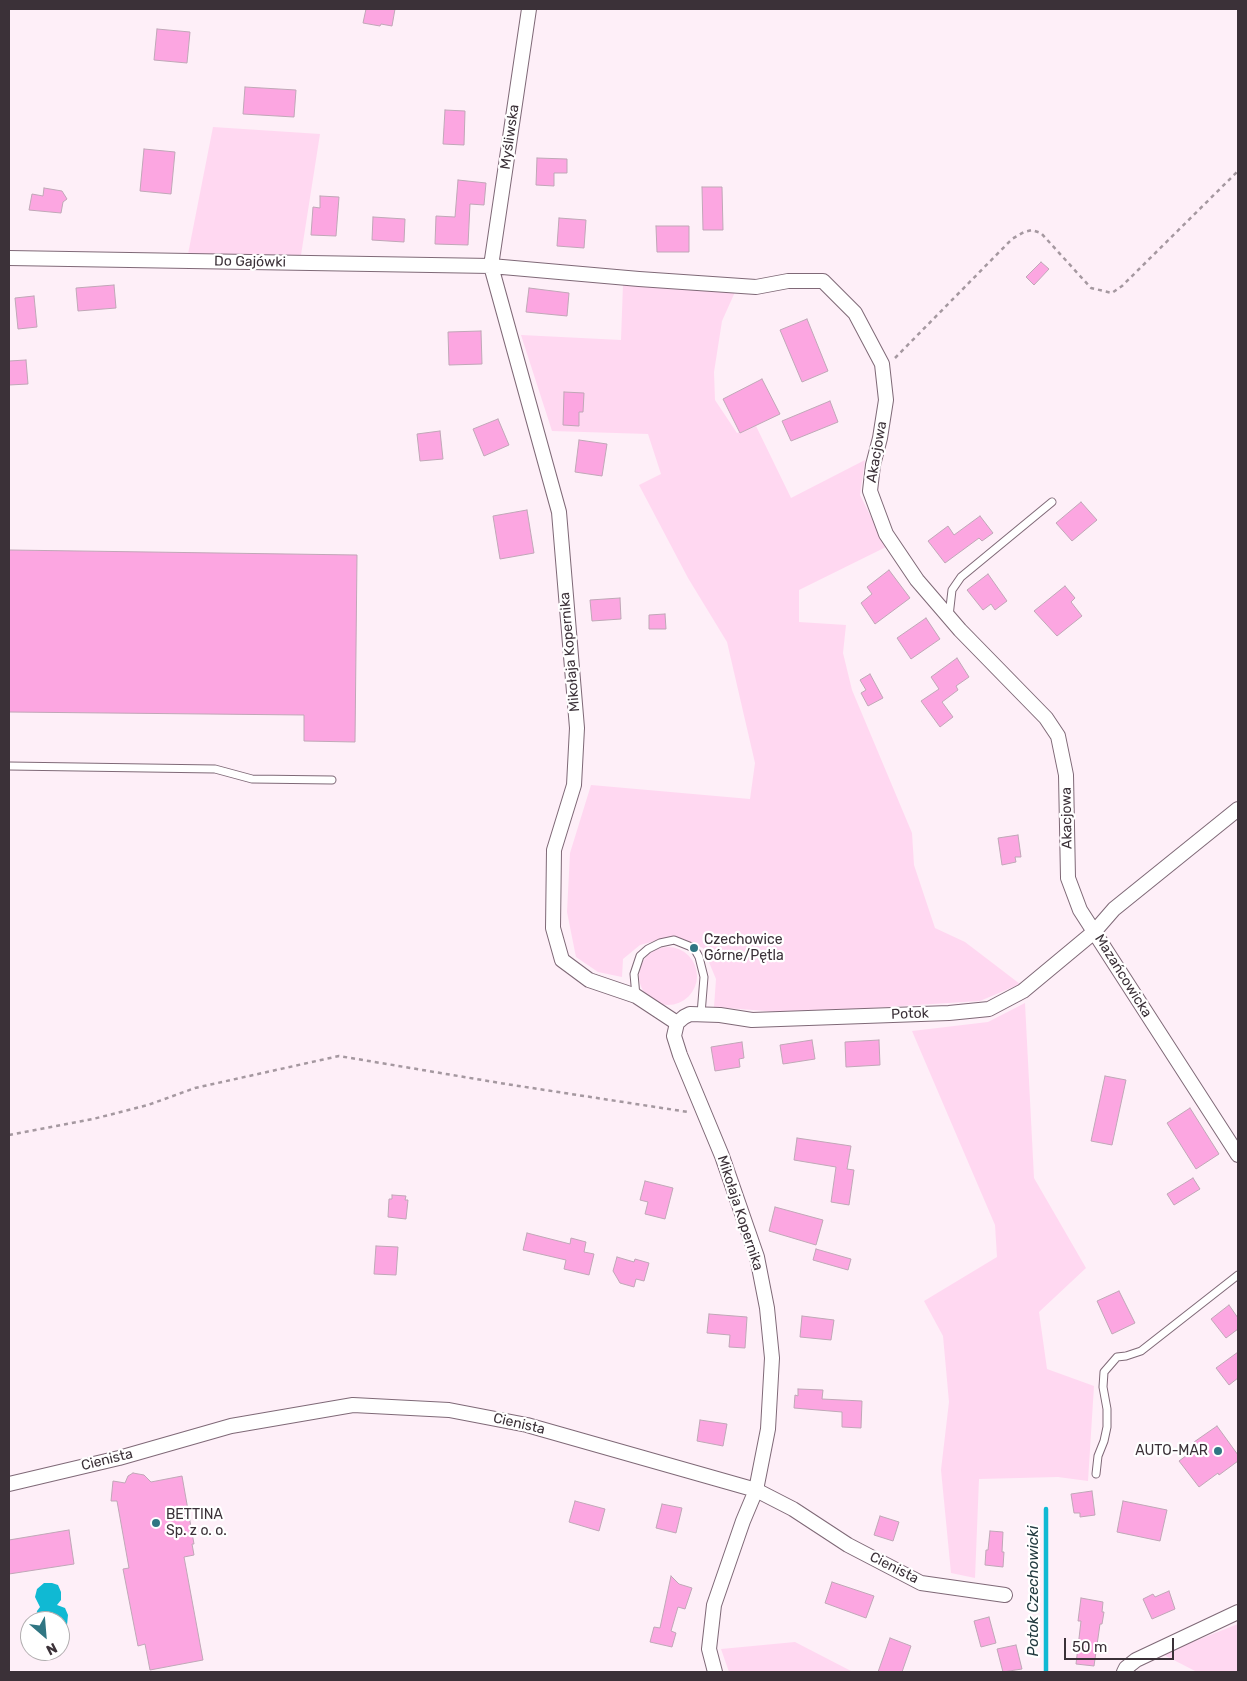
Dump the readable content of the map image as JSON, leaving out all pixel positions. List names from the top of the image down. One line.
{"streets":{"street":["Myśliwska","Do Gajówki","Akacjowa","Mikołaja Kopernika","Mazańcowicka","Potok","Cienista"]},"crossings":[["Myśliwska","Do Gajówki"],["Myśliwska","Akacjowa"],["Myśliwska","Mikołaja Kopernika"],["Do Gajówki","Akacjowa"],["Do Gajówki","Mikołaja Kopernika"],["Akacjowa","Mikołaja Kopernika"],["Akacjowa","Mazańcowicka"],["Akacjowa","Potok"],["Mikołaja Kopernika","Potok"],["Mikołaja Kopernika","Cienista"],["Mazańcowicka","Potok"]],"water":["Potok Czechowicki"],"places":["Czechowice Górne/Pętla","AUTO-MAR","BETTINA Sp. z o. o."],"scale_bar":"50 m","north":"bottom right"}
